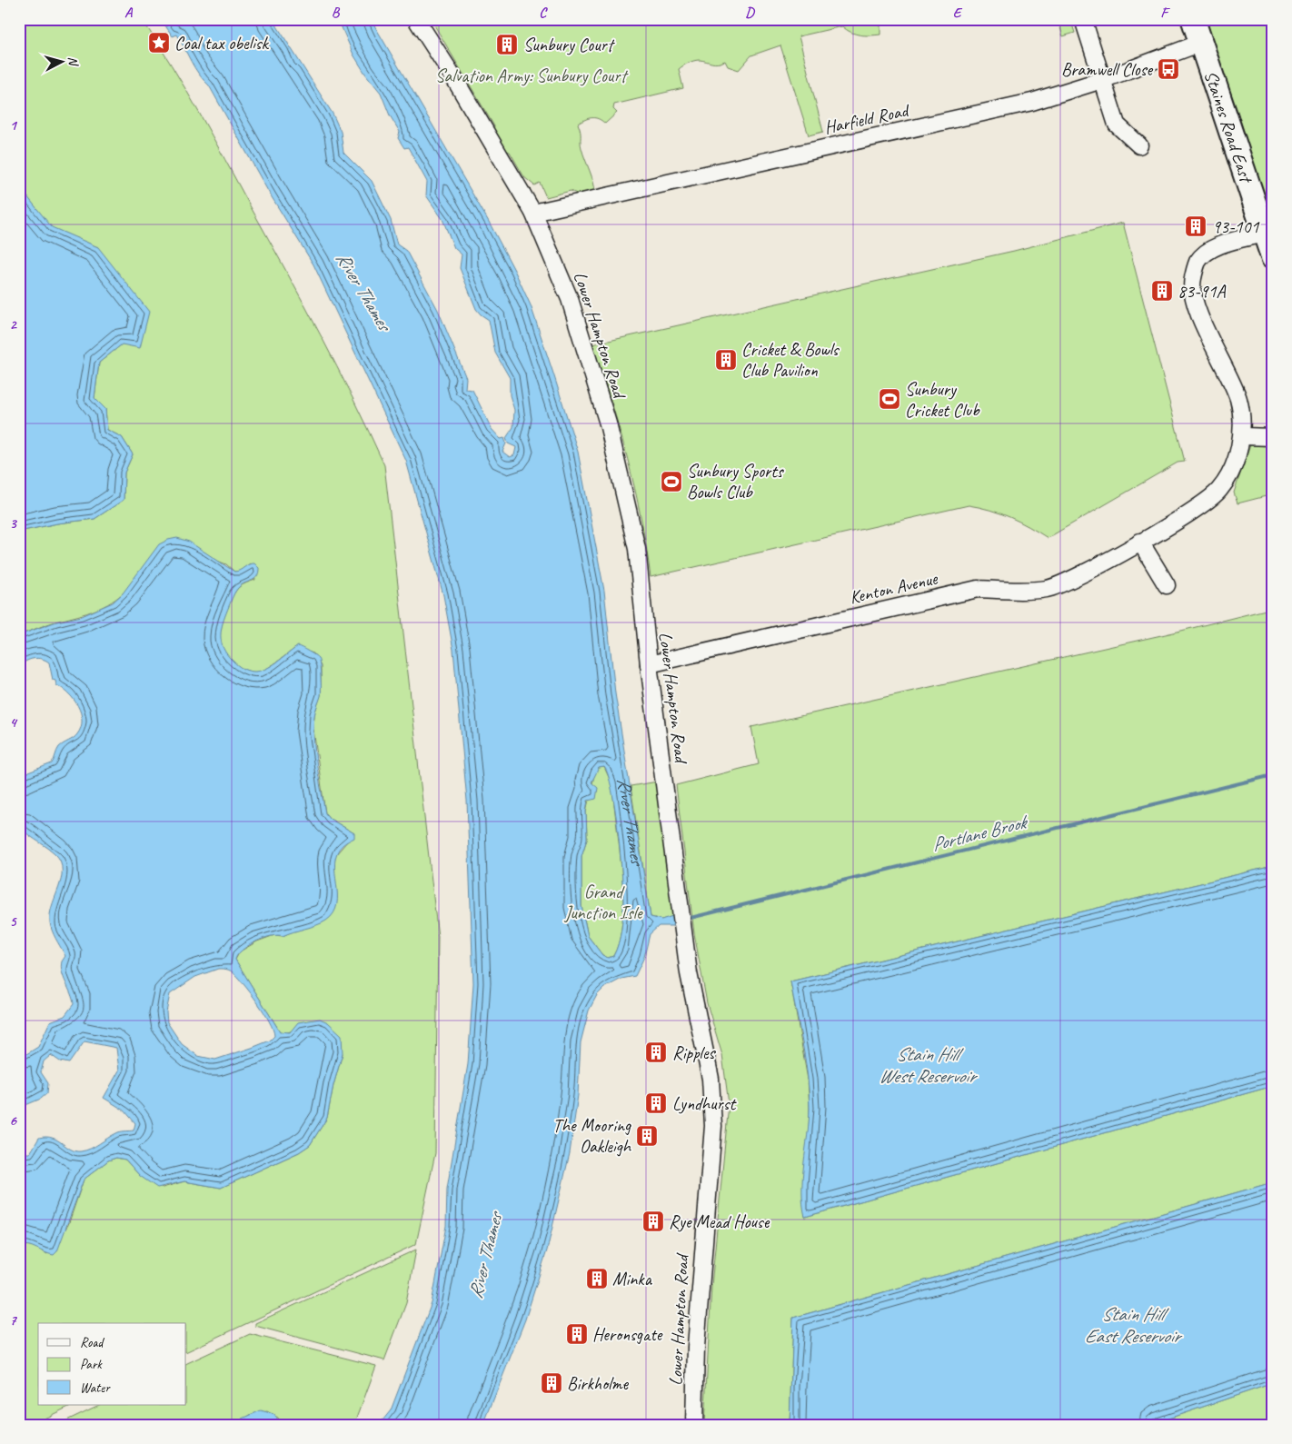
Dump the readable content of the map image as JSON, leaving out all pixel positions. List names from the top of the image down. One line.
{"streets":{"highway":["Staines Road East"],"street":["Harfield Road","Lower Hampton Road","Kenton Avenue"]},"crossings":[["Harfield Road","Staines Road East"],["Harfield Road","Lower Hampton Road"],["Staines Road East","Kenton Avenue"],["Lower Hampton Road","Kenton Avenue"]],"water":["River Thames","Portlane Brook","Stain Hill West Reservoir","Stain Hill East Reservoir"],"parks":["Salvation Army: Sunbury Court","Grand Junction Isle"],"places":{"place":["Coal tax obelisk"],"building":["Sunbury Court","93-101","83-91A","Cricket & Bowls Club Pavilion","Ripples","Lyndhurst","The Mooring Oakleigh","Rye Mead House","Minka","Heronsgate","Birkholme"],"bus stop":["Bramwell Close"],"sports":["Sunbury Cricket Club","Sunbury Sports Bowls Club"]},"legend":["Road","Park","Water"],"north":"right","grid":{"columns":["A","B","C","D","E","F"],"rows":["1","2","3","4","5","6","7"]}}
